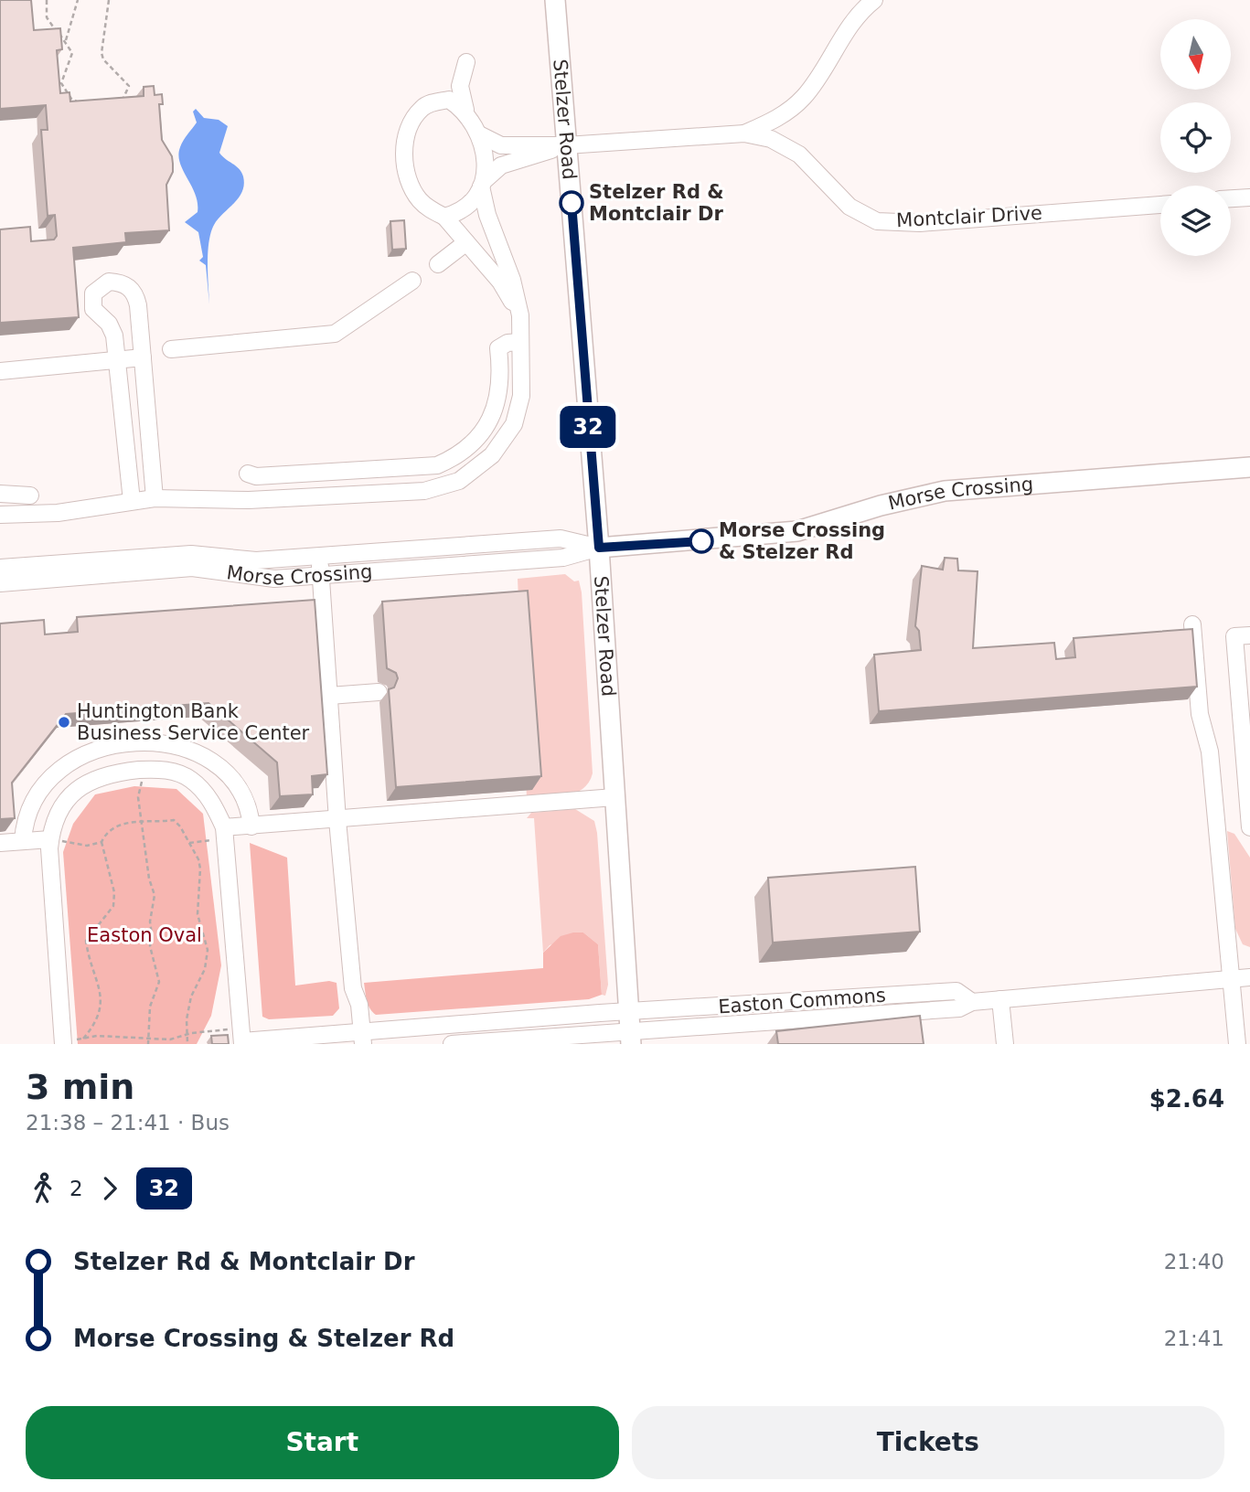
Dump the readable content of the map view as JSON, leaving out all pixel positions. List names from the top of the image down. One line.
{"streets":{"main road":["Stelzer Road","Morse Crossing"],"street":["Montclair Drive","Easton Commons"]},"crossings":[["Stelzer Road","Montclair Drive"],["Stelzer Road","Morse Crossing"],["Stelzer Road","Easton Commons"]],"parks":["Easton Oval"],"places":["Stelzer Rd & Montclair Dr","Morse Crossing & Stelzer Rd","Huntington Bank Business Service Center"],"lines":["bus line 32"],"north":"bottom","page":{"on_map":"32","heading":["3 min","21:38 – 21:41 · Bus","$2.64"],"legs":["2","32"],"list":[{"name":"Stelzer Rd & Montclair Dr","value":"21:40"},{"name":"Morse Crossing & Stelzer Rd","value":"21:41"}],"buttons":["Start","Tickets"]}}
